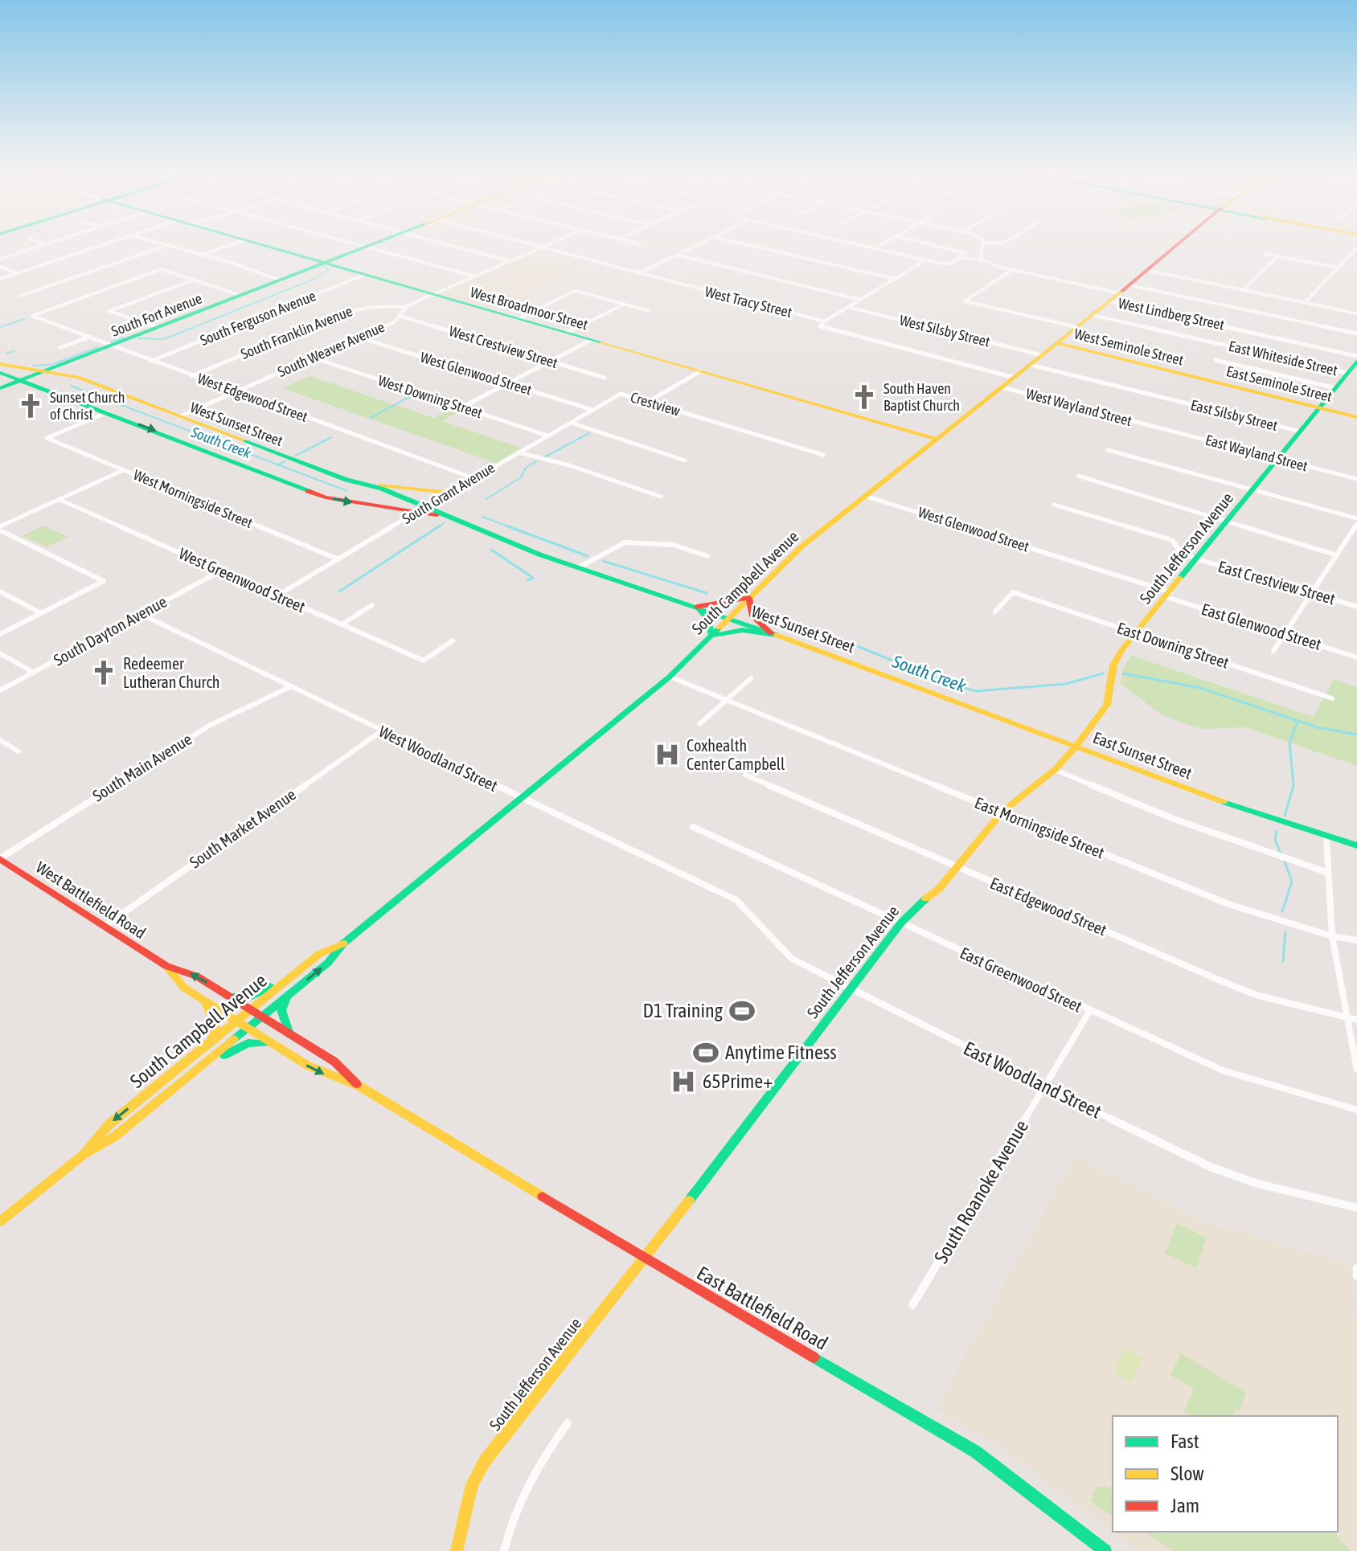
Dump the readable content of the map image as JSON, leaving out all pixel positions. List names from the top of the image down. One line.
{"streets":{"main road":["West Broadmoor Street","South Fort Avenue","West Seminole Street","East Seminole Street","West Sunset Street","South Jefferson Avenue","South Campbell Avenue","East Sunset Street","West Battlefield Road","East Battlefield Road"],"street":["West Tracy Street","West Lindberg Street","South Ferguson Avenue","West Silsby Street","South Franklin Avenue","West Crestview Street","South Weaver Avenue","East Whiteside Street","West Glenwood Street","West Downing Street","West Edgewood Street","Crestview","West Wayland Street","East Silsby Street","East Wayland Street","South Grant Avenue","West Morningside Street","West Greenwood Street","East Crestview Street","East Glenwood Street","South Dayton Avenue","East Downing Street","West Woodland Street","South Main Avenue","East Morningside Street","South Market Avenue","East Edgewood Street","East Greenwood Street","East Woodland Street","South Roanoke Avenue"]},"crossings":[["West Tracy Street","South Campbell Avenue"],["West Broadmoor Street","South Fort Avenue"],["West Broadmoor Street","South Ferguson Avenue"],["West Broadmoor Street","South Campbell Avenue"],["West Lindberg Street","South Campbell Avenue"],["South Fort Avenue","West Edgewood Street"],["South Fort Avenue","West Sunset Street"],["South Ferguson Avenue","West Edgewood Street"],["West Silsby Street","South Campbell Avenue"],["South Franklin Avenue","South Weaver Avenue"],["South Franklin Avenue","West Edgewood Street"],["West Crestview Street","South Weaver Avenue"],["West Seminole Street","East Seminole Street"],["West Seminole Street","South Campbell Avenue"],["South Weaver Avenue","West Glenwood Street"],["South Weaver Avenue","West Downing Street"],["South Weaver Avenue","West Edgewood Street"],["South Weaver Avenue","West Sunset Street"],["East Whiteside Street","South Jefferson Avenue"],["East Whiteside Street","South Campbell Avenue"],["West Glenwood Street","South Grant Avenue"],["West Glenwood Street","South Campbell Avenue"],["West Glenwood Street","East Glenwood Street"],["East Seminole Street","South Jefferson Avenue"],["West Downing Street","South Grant Avenue"],["West Edgewood Street","South Grant Avenue"],["Crestview","South Grant Avenue"],["West Wayland Street","East Wayland Street"],["West Wayland Street","South Campbell Avenue"],["East Silsby Street","South Jefferson Avenue"],["East Silsby Street","South Campbell Avenue"],["West Sunset Street","South Grant Avenue"],["West Sunset Street","West Morningside Street"],["West Sunset Street","South Campbell Avenue"],["West Sunset Street","East Sunset Street"],["East Wayland Street","South Jefferson Avenue"],["South Grant Avenue","West Morningside Street"],["South Grant Avenue","West Greenwood Street"],["South Jefferson Avenue","East Crestview Street"],["South Jefferson Avenue","East Glenwood Street"],["South Jefferson Avenue","East Downing Street"],["South Jefferson Avenue","East Sunset Street"],["South Jefferson Avenue","East Morningside Street"],["South Jefferson Avenue","East Edgewood Street"],["South Jefferson Avenue","East Greenwood Street"],["South Jefferson Avenue","East Woodland Street"],["South Jefferson Avenue","East Battlefield Road"],["West Greenwood Street","South Dayton Avenue"],["South Campbell Avenue","West Woodland Street"],["South Campbell Avenue","West Battlefield Road"],["South Dayton Avenue","West Woodland Street"],["West Woodland Street","South Main Avenue"],["West Woodland Street","South Market Avenue"],["West Woodland Street","East Woodland Street"],["South Main Avenue","West Battlefield Road"],["South Market Avenue","West Battlefield Road"],["West Battlefield Road","East Battlefield Road"],["East Greenwood Street","South Roanoke Avenue"],["East Woodland Street","South Roanoke Avenue"]],"water":["South Creek"],"places":{"church":["South Haven Baptist Church","Sunset Church of Christ","Redeemer Lutheran Church"],"hospital":["Coxhealth Center Campbell","65Prime+"],"sports":["D1 Training","Anytime Fitness"]},"legend":["Fast","Slow","Jam"]}
